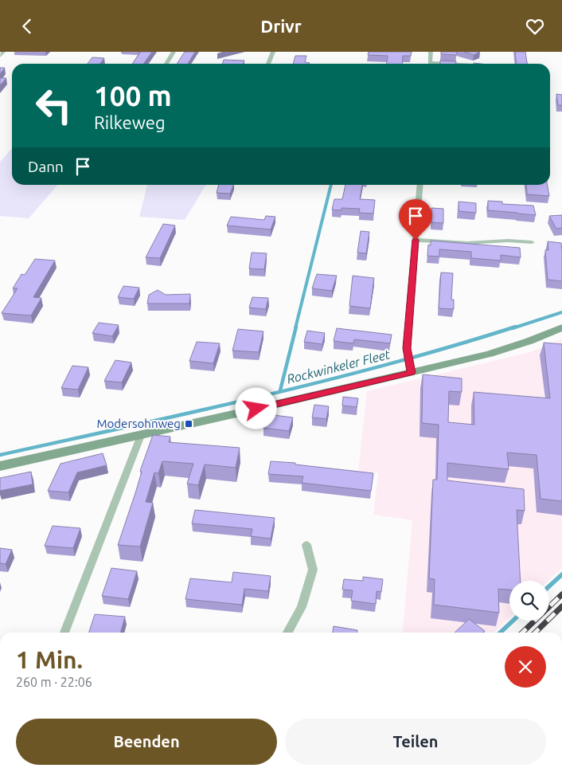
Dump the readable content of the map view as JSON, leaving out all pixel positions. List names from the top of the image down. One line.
{"water":["Rockwinkeler Fleet"],"places":{"transit":["Modersohnweg"]},"page":{"header":"Drivr","turn":["100 m","Rilkeweg"],"then":"Dann","heading":["1 Min.","260 m · 22:06"],"buttons":["Beenden","Teilen"]}}
